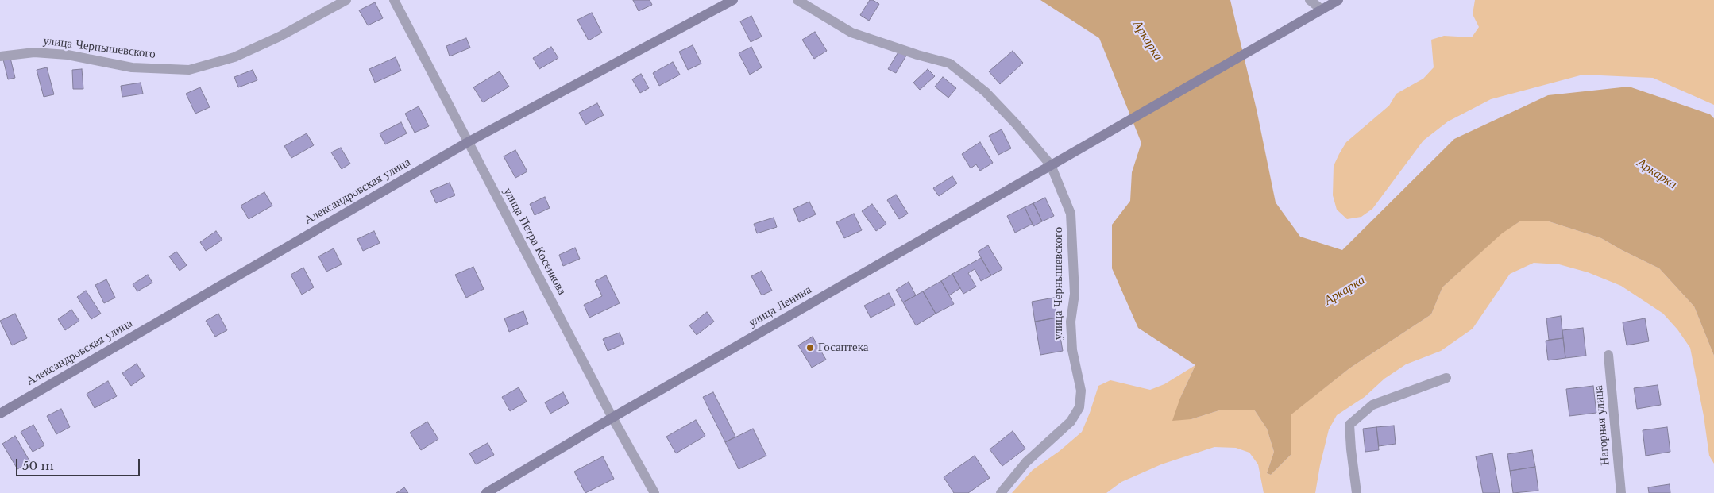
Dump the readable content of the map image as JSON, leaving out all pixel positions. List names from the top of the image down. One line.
{"streets":{"main road":["Александровская улица","улица Ленина"],"street":["улица Чернышевского","улица Петра Косенкова","Нагорная улица"]},"crossings":[["улица Чернышевского","улица Ленина"],["Александровская улица","улица Петра Косенкова"],["улица Петра Косенкова","улица Ленина"]],"water":["Аркарка"],"places":["Госаптека"],"scale_bar":"50 m"}
